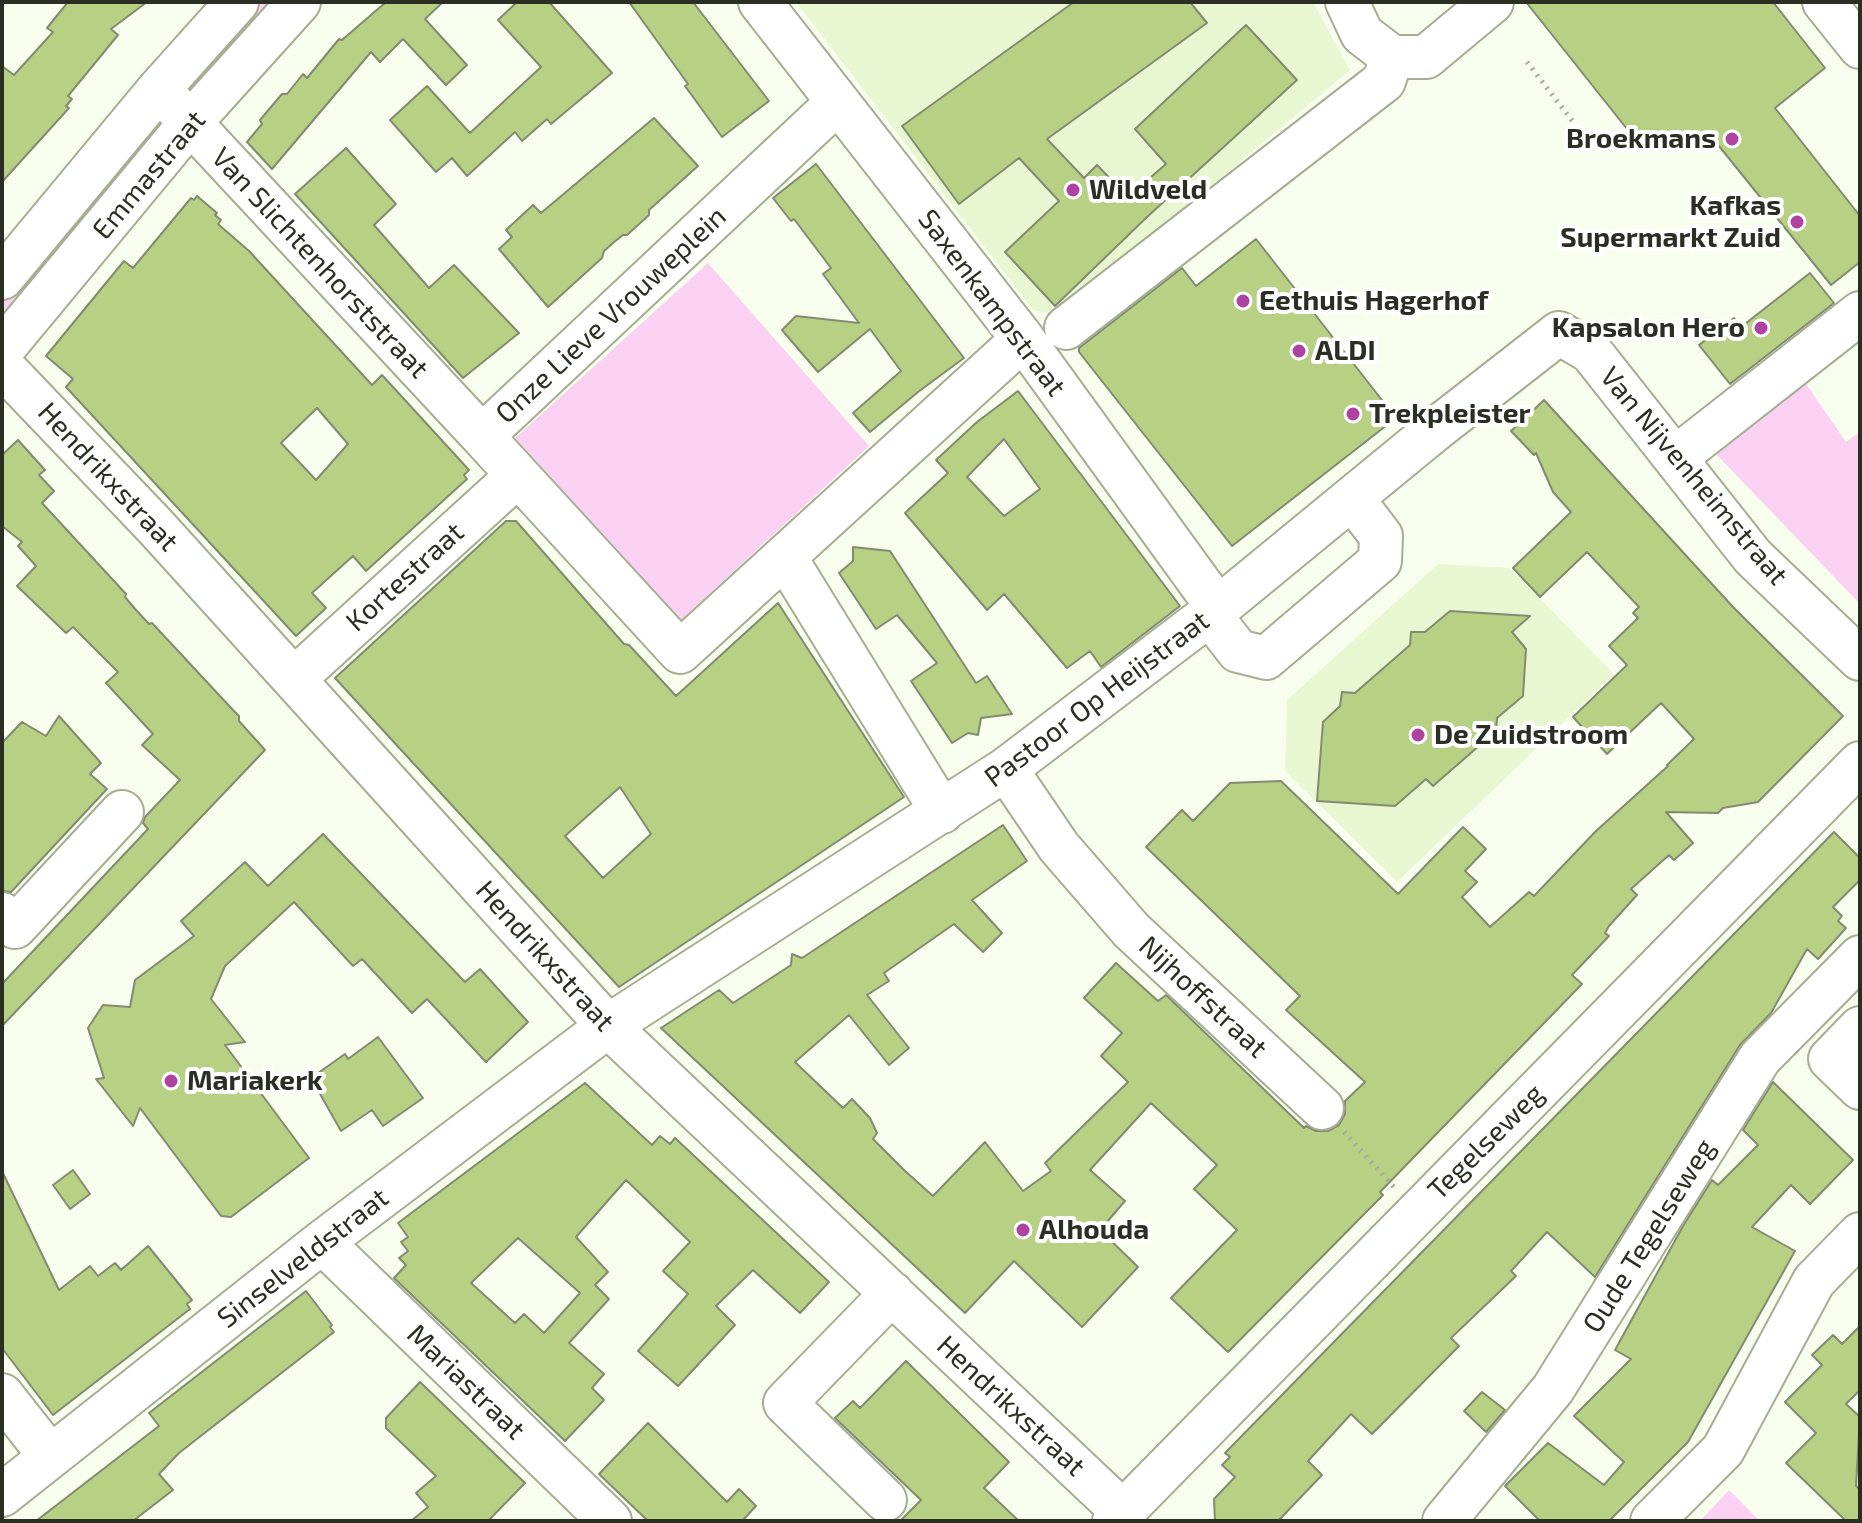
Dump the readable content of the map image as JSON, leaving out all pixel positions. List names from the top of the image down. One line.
{"streets":{"street":["Emmastraat","Van Slichtenhorststraat","Saxenkampstraat","Onze Lieve Vrouweplein","Van Nijvenheimstraat","Hendrikxstraat","Kortestraat","Pastoor Op Heijstraat","Nijhoffstraat","Tegelseweg","Oude Tegelseweg","Sinselveldstraat","Mariastraat"]},"crossings":[["Emmastraat","Van Slichtenhorststraat"],["Van Slichtenhorststraat","Onze Lieve Vrouweplein"],["Saxenkampstraat","Onze Lieve Vrouweplein"],["Saxenkampstraat","Pastoor Op Heijstraat"],["Onze Lieve Vrouweplein","Kortestraat"],["Van Nijvenheimstraat","Pastoor Op Heijstraat"],["Hendrikxstraat","Kortestraat"],["Hendrikxstraat","Pastoor Op Heijstraat"],["Hendrikxstraat","Tegelseweg"],["Hendrikxstraat","Sinselveldstraat"],["Pastoor Op Heijstraat","Nijhoffstraat"],["Pastoor Op Heijstraat","Sinselveldstraat"],["Sinselveldstraat","Mariastraat"]],"places":["Broekmans","Wildveld","Kafkas Supermarkt Zuid","Eethuis Hagerhof","Kapsalon Hero","ALDI","Trekpleister","De Zuidstroom","Mariakerk","Alhouda"]}
